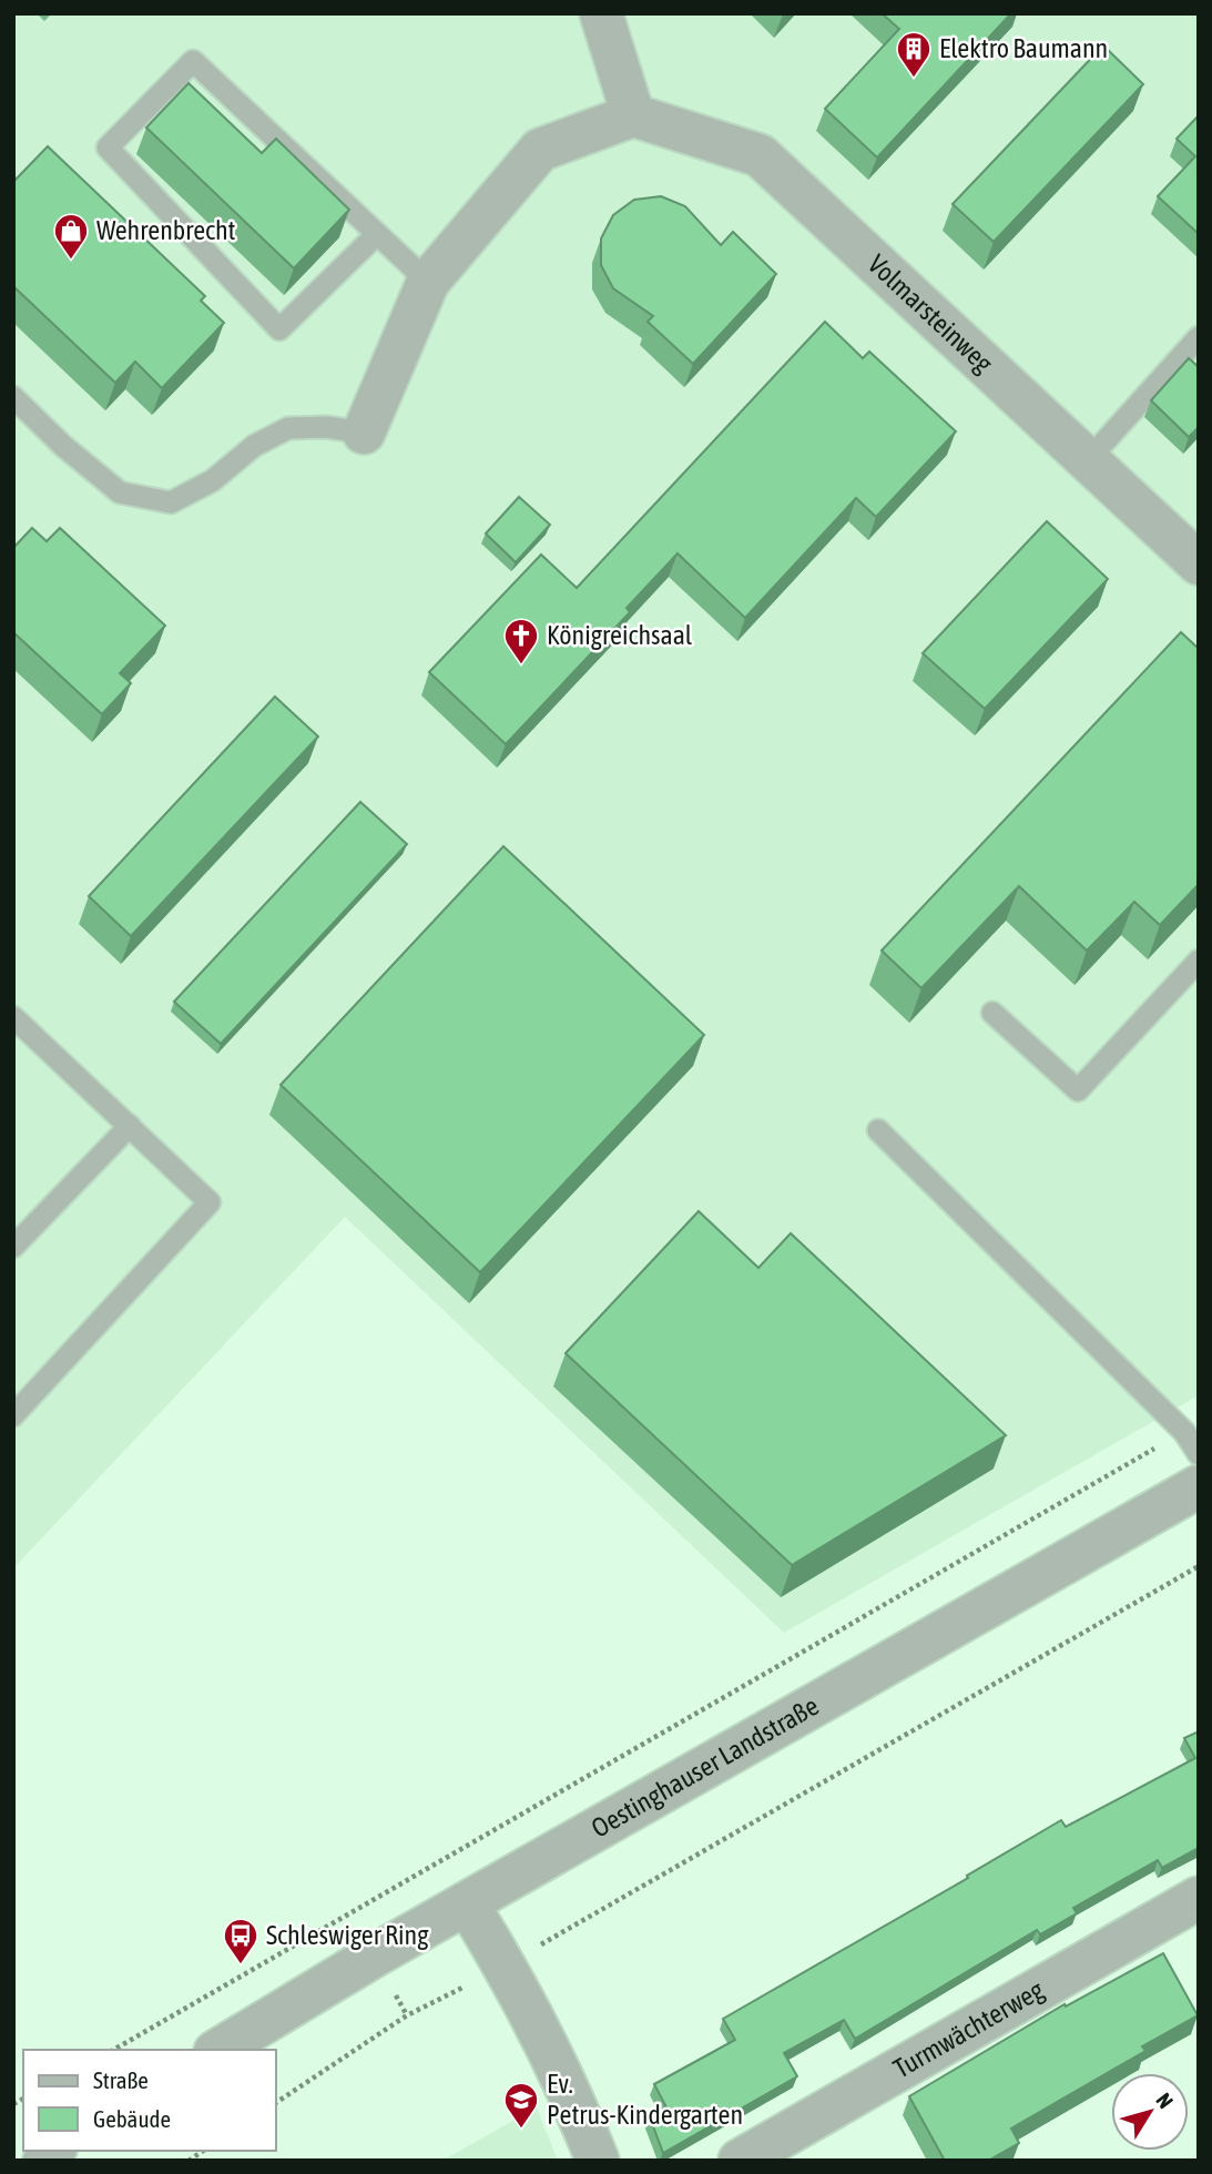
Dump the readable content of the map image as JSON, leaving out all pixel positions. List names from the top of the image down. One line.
{"streets":{"street":["Volmarsteinweg","Oestinghauser Landstraße","Turmwächterweg"]},"places":{"building":["Elektro Baumann"],"shop":["Wehrenbrecht"],"church":["Königreichsaal"],"bus stop":["Schleswiger Ring"],"school or university":["Ev. Petrus-Kindergarten"]},"legend":["Straße","Gebäude"],"north":"top right"}
